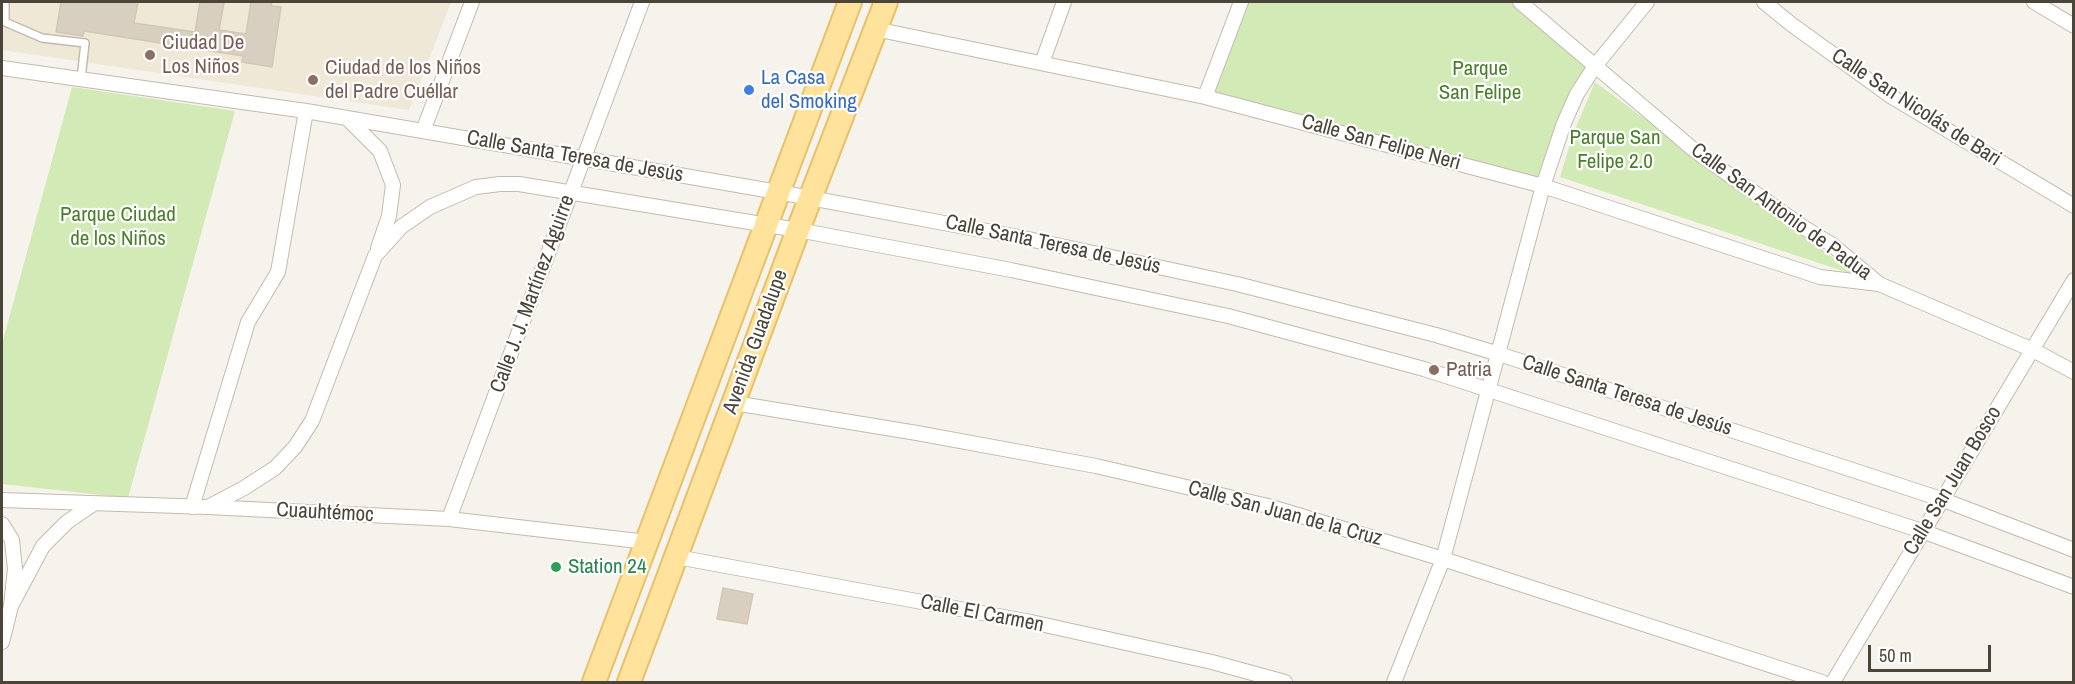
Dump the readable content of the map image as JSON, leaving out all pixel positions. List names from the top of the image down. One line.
{"streets":{"main road":["Avenida Guadalupe"],"street":["Calle San Nicolás de Bari","Calle San Felipe Neri","Calle Santa Teresa de Jesús","Calle San Antonio de Padua","Calle J. J. Martínez Aguirre","Calle San Juan Bosco","Cuauhtémoc","Calle San Juan de la Cruz","Calle El Carmen"]},"crossings":[["Calle San Felipe Neri","Calle San Antonio de Padua"],["Calle San Felipe Neri","Avenida Guadalupe"],["Calle Santa Teresa de Jesús","Calle J. J. Martínez Aguirre"],["Calle Santa Teresa de Jesús","Avenida Guadalupe"],["Calle Santa Teresa de Jesús","Calle San Juan Bosco"],["Calle Santa Teresa de Jesús","Cuauhtémoc"],["Calle San Antonio de Padua","Calle San Juan Bosco"],["Calle J. J. Martínez Aguirre","Cuauhtémoc"],["Avenida Guadalupe","Cuauhtémoc"],["Avenida Guadalupe","Calle San Juan de la Cruz"],["Avenida Guadalupe","Calle El Carmen"]],"parks":["Parque San Felipe","Parque San Felipe 2.0","Parque Ciudad de los Niños"],"places":["Ciudad De Los Niños","Ciudad de los Niños del Padre Cuéllar","La Casa del Smoking","Patria","Station 24"],"scale_bar":"50 m"}
